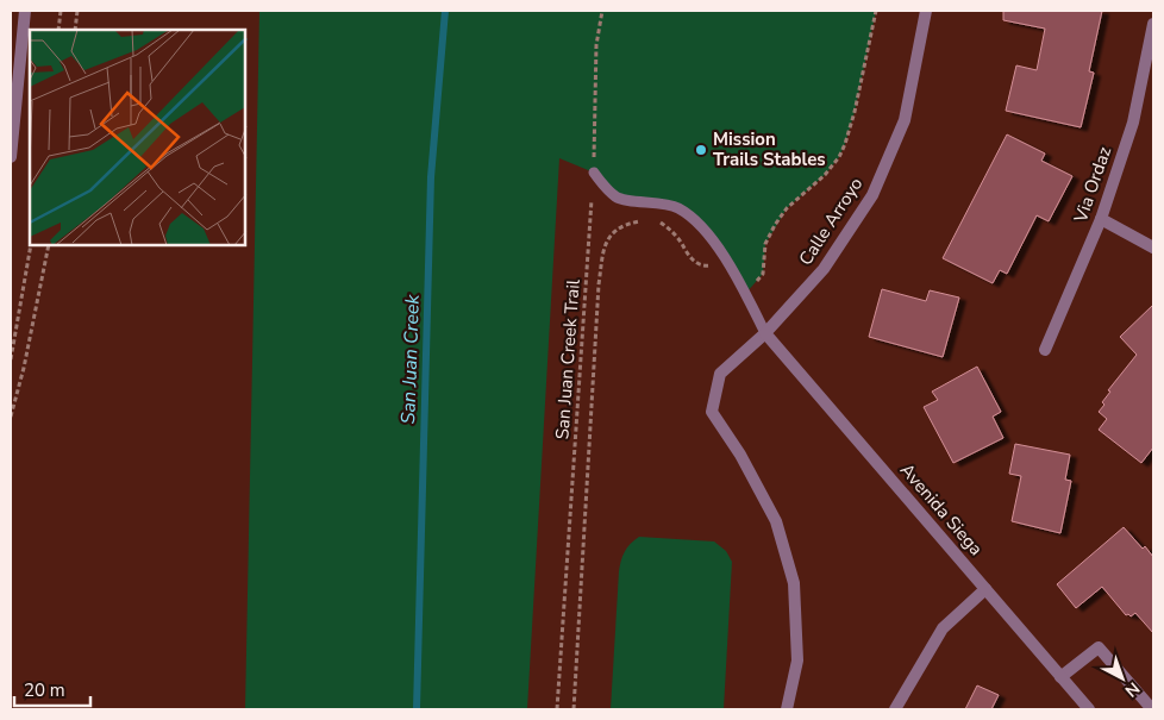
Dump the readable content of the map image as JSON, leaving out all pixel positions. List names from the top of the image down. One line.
{"streets":{"street":["Via Ordaz","Calle Arroyo","Avenida Siega"],"path":["San Juan Creek Trail"]},"crossings":[["Calle Arroyo","Avenida Siega"]],"water":["San Juan Creek"],"places":["Mission Trails Stables"],"scale_bar":"20 m","north":"bottom right"}
